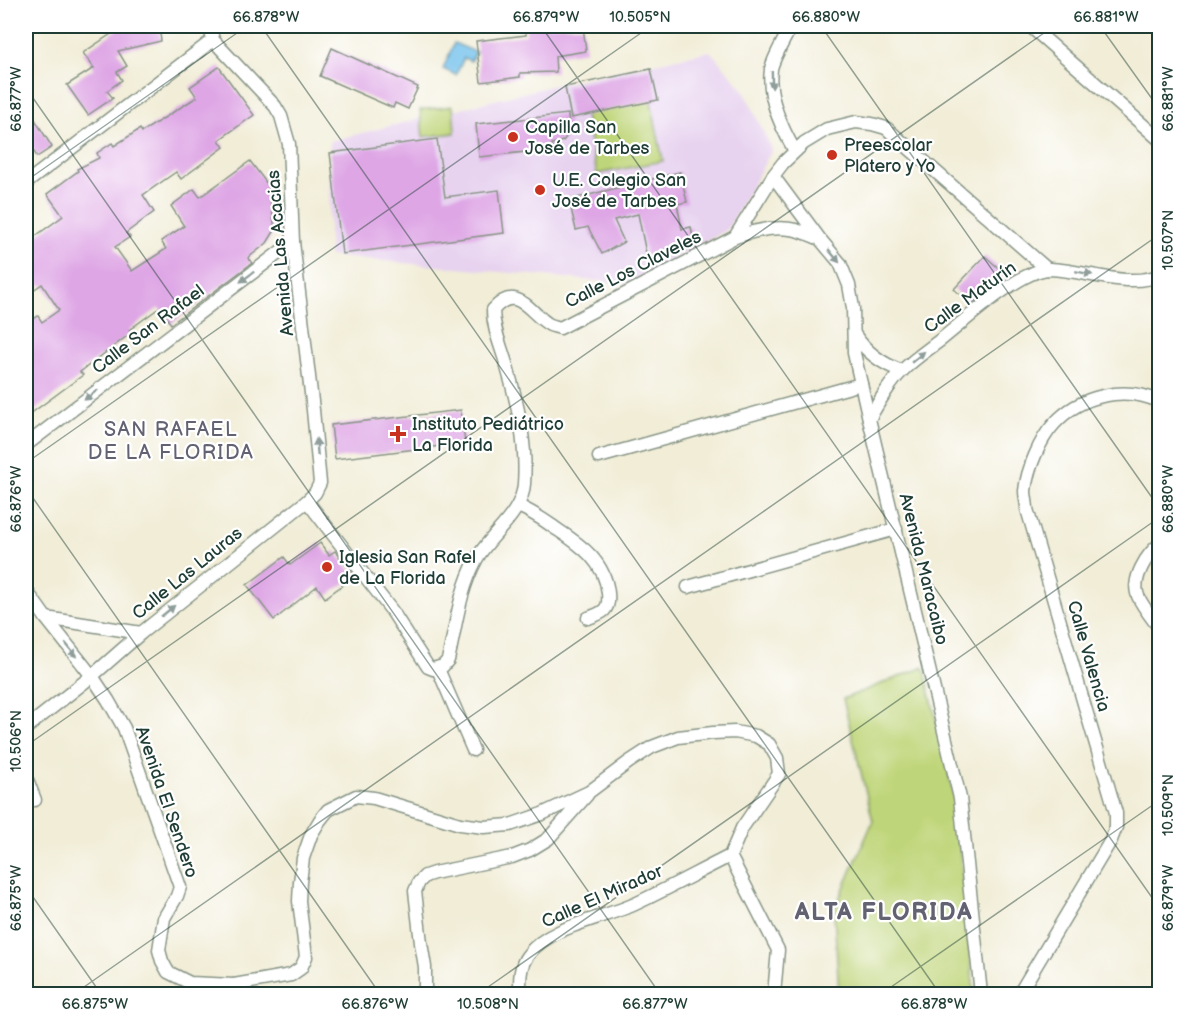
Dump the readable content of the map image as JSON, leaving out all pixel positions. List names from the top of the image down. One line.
{"streets":{"street":["Avenida Las Acacias","Calle Los Claveles","Calle Maturín","Calle San Rafael","Avenida Maracaibo","Calle Las Lauras","Calle Valencia","Avenida El Sendero","Calle El Mirador"]},"crossings":[["Avenida Las Acacias","Calle San Rafael"],["Avenida Las Acacias","Calle Las Lauras"],["Calle Maturín","Avenida Maracaibo"],["Calle Las Lauras","Avenida El Sendero"]],"one_way":["Avenida Las Acacias","Calle Maturín","Calle San Rafael","Calle Las Lauras"],"districts":["SAN RAFAEL DE LA FLORIDA","ALTA FLORIDA"],"places":{"other":["Capilla San José de Tarbes","Preescolar Platero y Yo","U.E. Colegio San José de Tarbes","Iglesia San Rafel de La Florida"],"health":["Instituto Pediátrico La Florida"]},"coordinates":["66.878°W","66.879°W","10.505°N","66.880°W","66.881°W","66.877°W","10.507°N","66.876°W","10.506°N","10.509°N","66.875°W","10.508°N"]}
